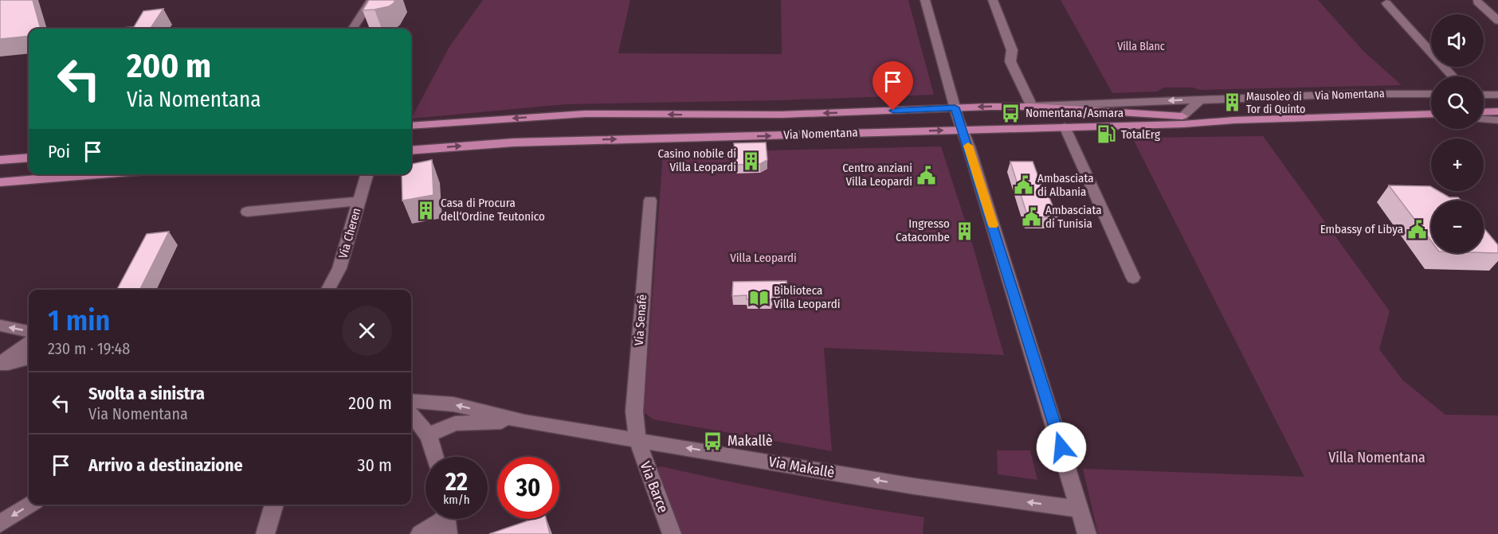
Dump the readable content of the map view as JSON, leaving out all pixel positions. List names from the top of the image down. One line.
{"streets":{"main road":["Via Nomentana"],"street":["Via Cheren","Via Senafè","Via Makallè","Via Barce"]},"crossings":[["Via Senafè","Via Makallè"],["Via Senafè","Via Barce"],["Via Makallè","Via Barce"]],"one_way":["Via Makallè"],"parks":["Villa Blanc","Villa Leopardi","Villa Nomentana"],"places":{"building":["Mausoleo di Tor di Quinto","Casino nobile di Villa Leopardi","Casa di Procura dell‘Ordine Teutonico","Ingresso Catacombe"],"bus stop":["Nomentana/Asmara","Makallè"],"fuel station":["TotalErg"],"public building":["Centro anziani Villa Leopardi","Ambasciata di Albania","Ambasciata di Tunisia","Embassy of Libya"],"library":["Biblioteca Villa Leopardi"]},"page":{"map_buttons":["+","−"],"turn":["200 m","Via Nomentana"],"then":"Poi","heading":["1 min","230 m · 19:48"],"list":[{"name":"Svolta a sinistra","note":"Via Nomentana","value":"200 m"},{"name":"Arrivo a destinazione","value":"30 m"}],"speed":"22 km/h","limit":"30"}}
